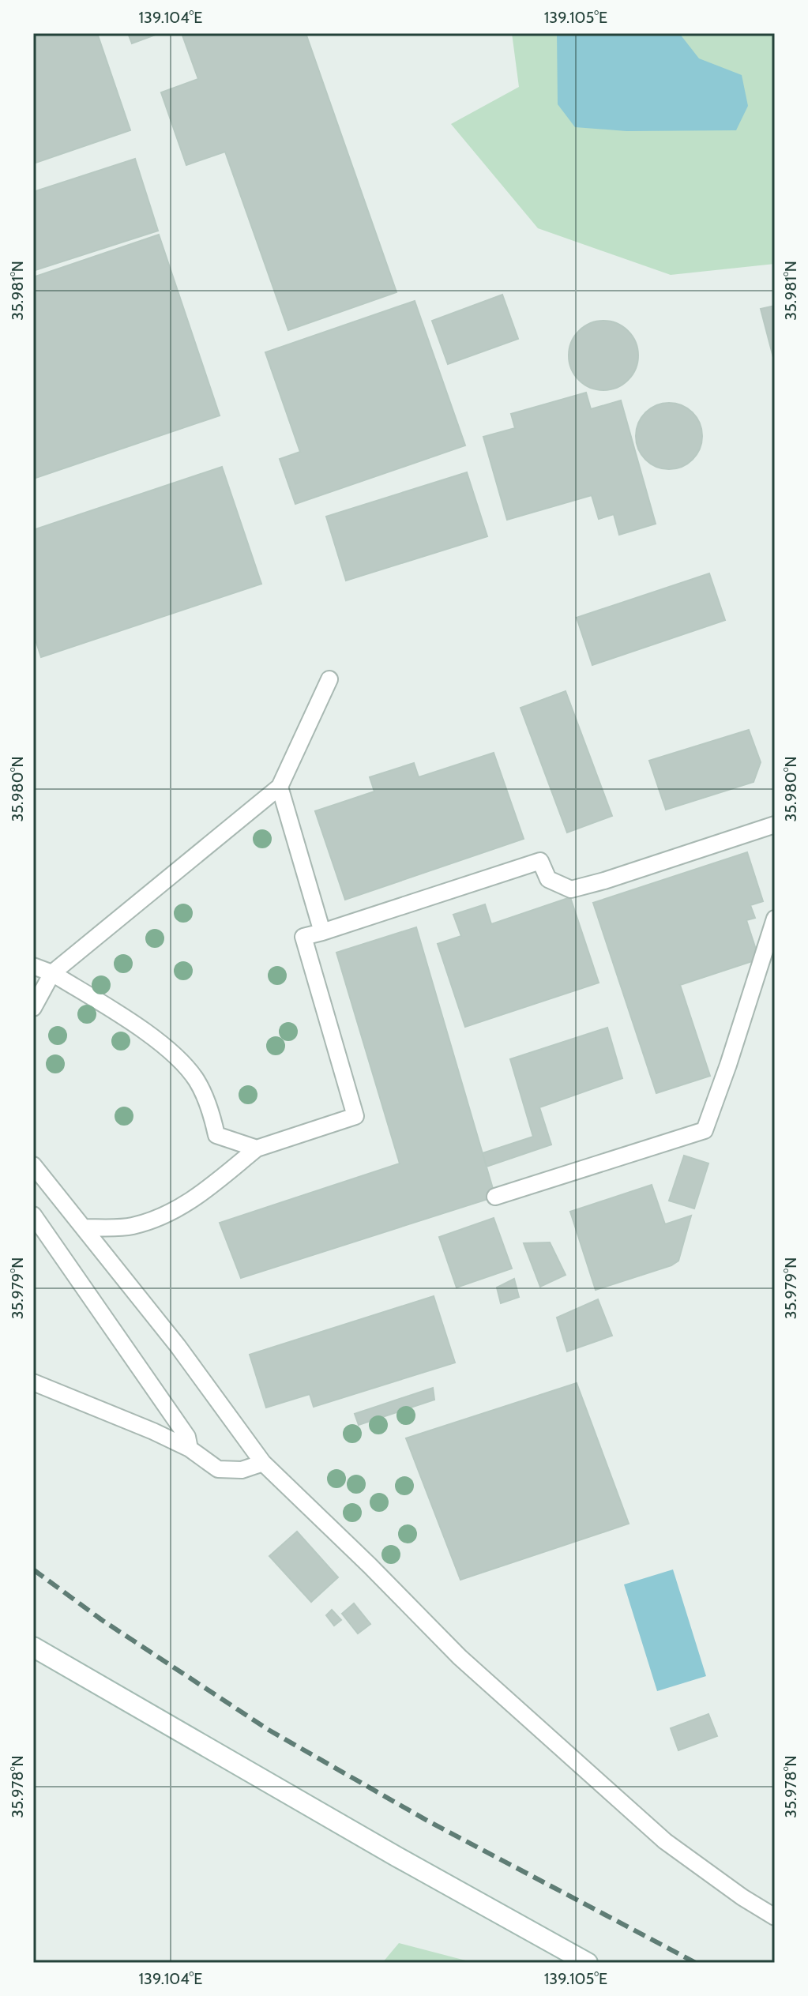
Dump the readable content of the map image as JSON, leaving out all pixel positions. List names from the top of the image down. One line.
{"coordinates":["139.104°E","139.105°E","35.981°N","35.980°N","35.979°N","35.978°N"]}
